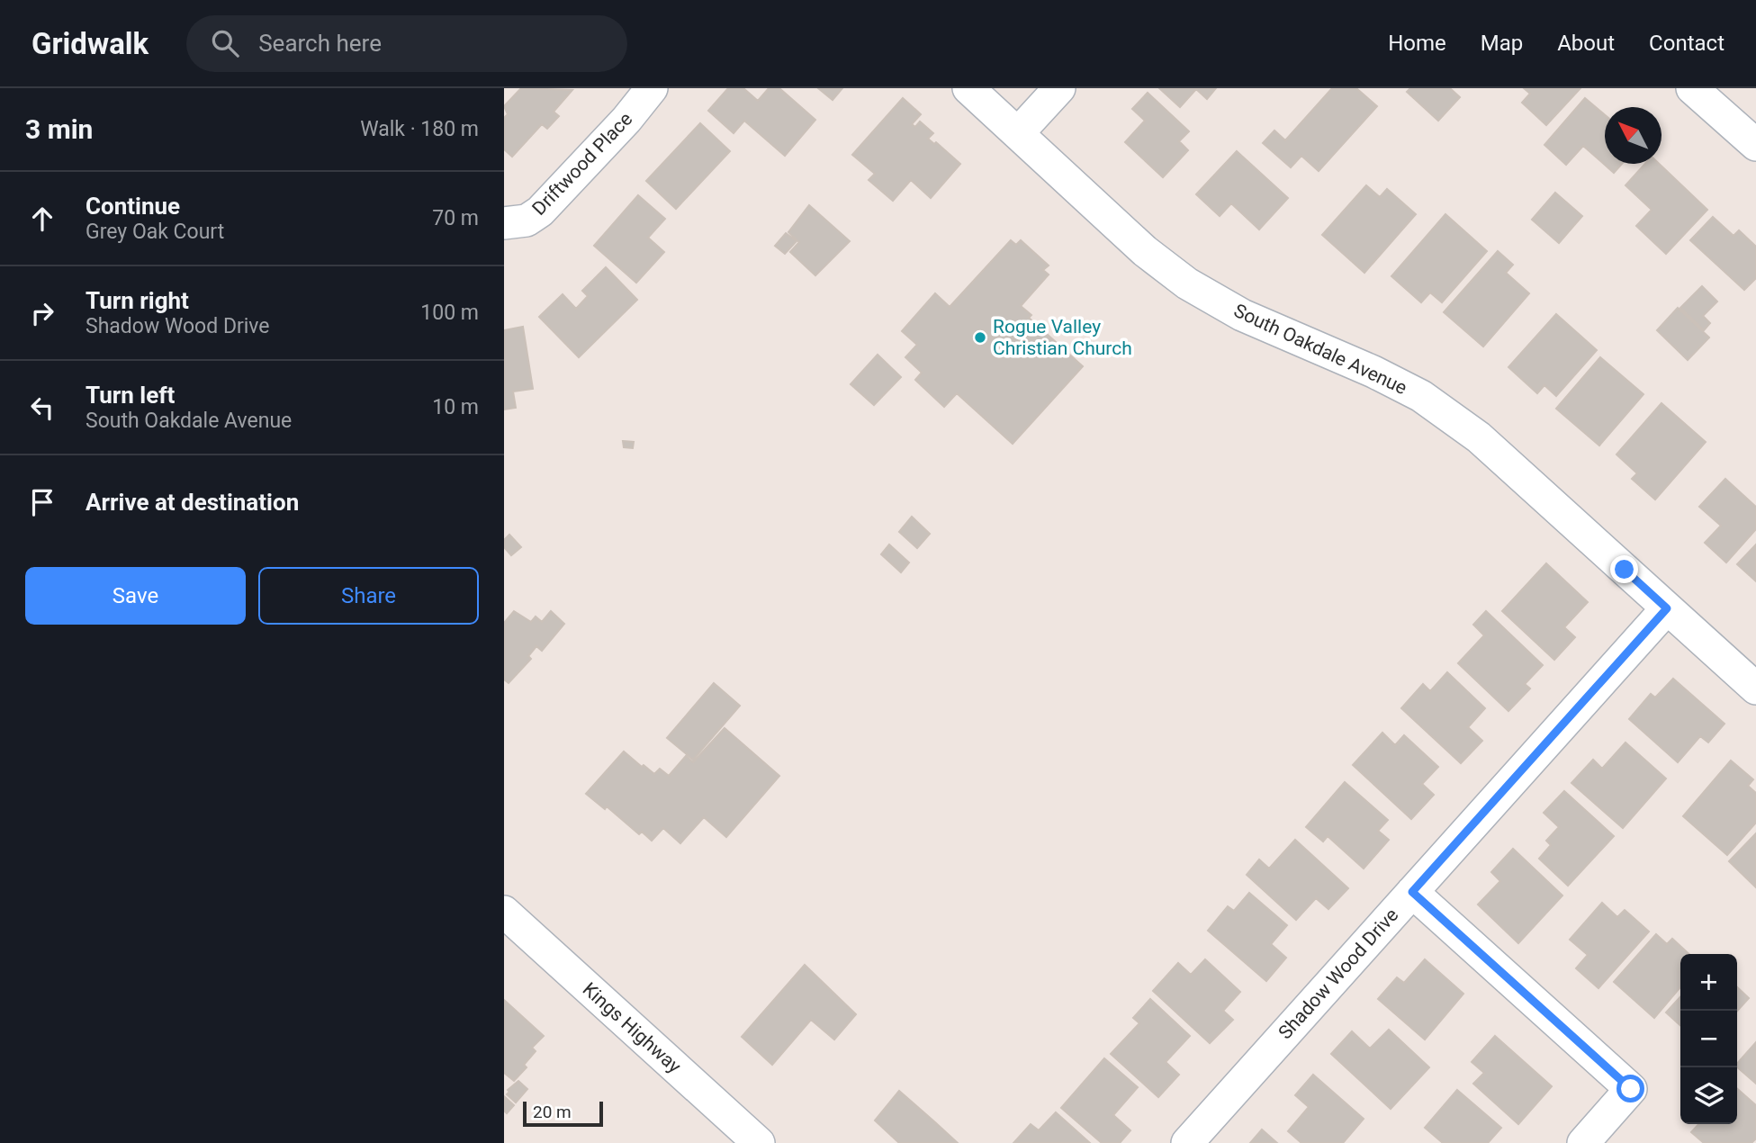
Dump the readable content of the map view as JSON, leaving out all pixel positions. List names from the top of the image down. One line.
{"streets":{"street":["Driftwood Place","South Oakdale Avenue","Shadow Wood Drive","Kings Highway"]},"crossings":[["South Oakdale Avenue","Shadow Wood Drive"]],"places":["Rogue Valley Christian Church"],"scale_bar":"20 m","north":"top left","page":{"header":"Gridwalk","search":"Search here","nav":["Home","Map","About","Contact"],"heading":["3 min","Walk · 180 m"],"list":[["Continue","Grey Oak Court","70 m"],["Turn right","Shadow Wood Drive","100 m"],["Turn left","South Oakdale Avenue","10 m"],"Arrive at destination"],"buttons":["Save","Share"],"map_buttons":["+","−"],"scale":"20 m"}}
